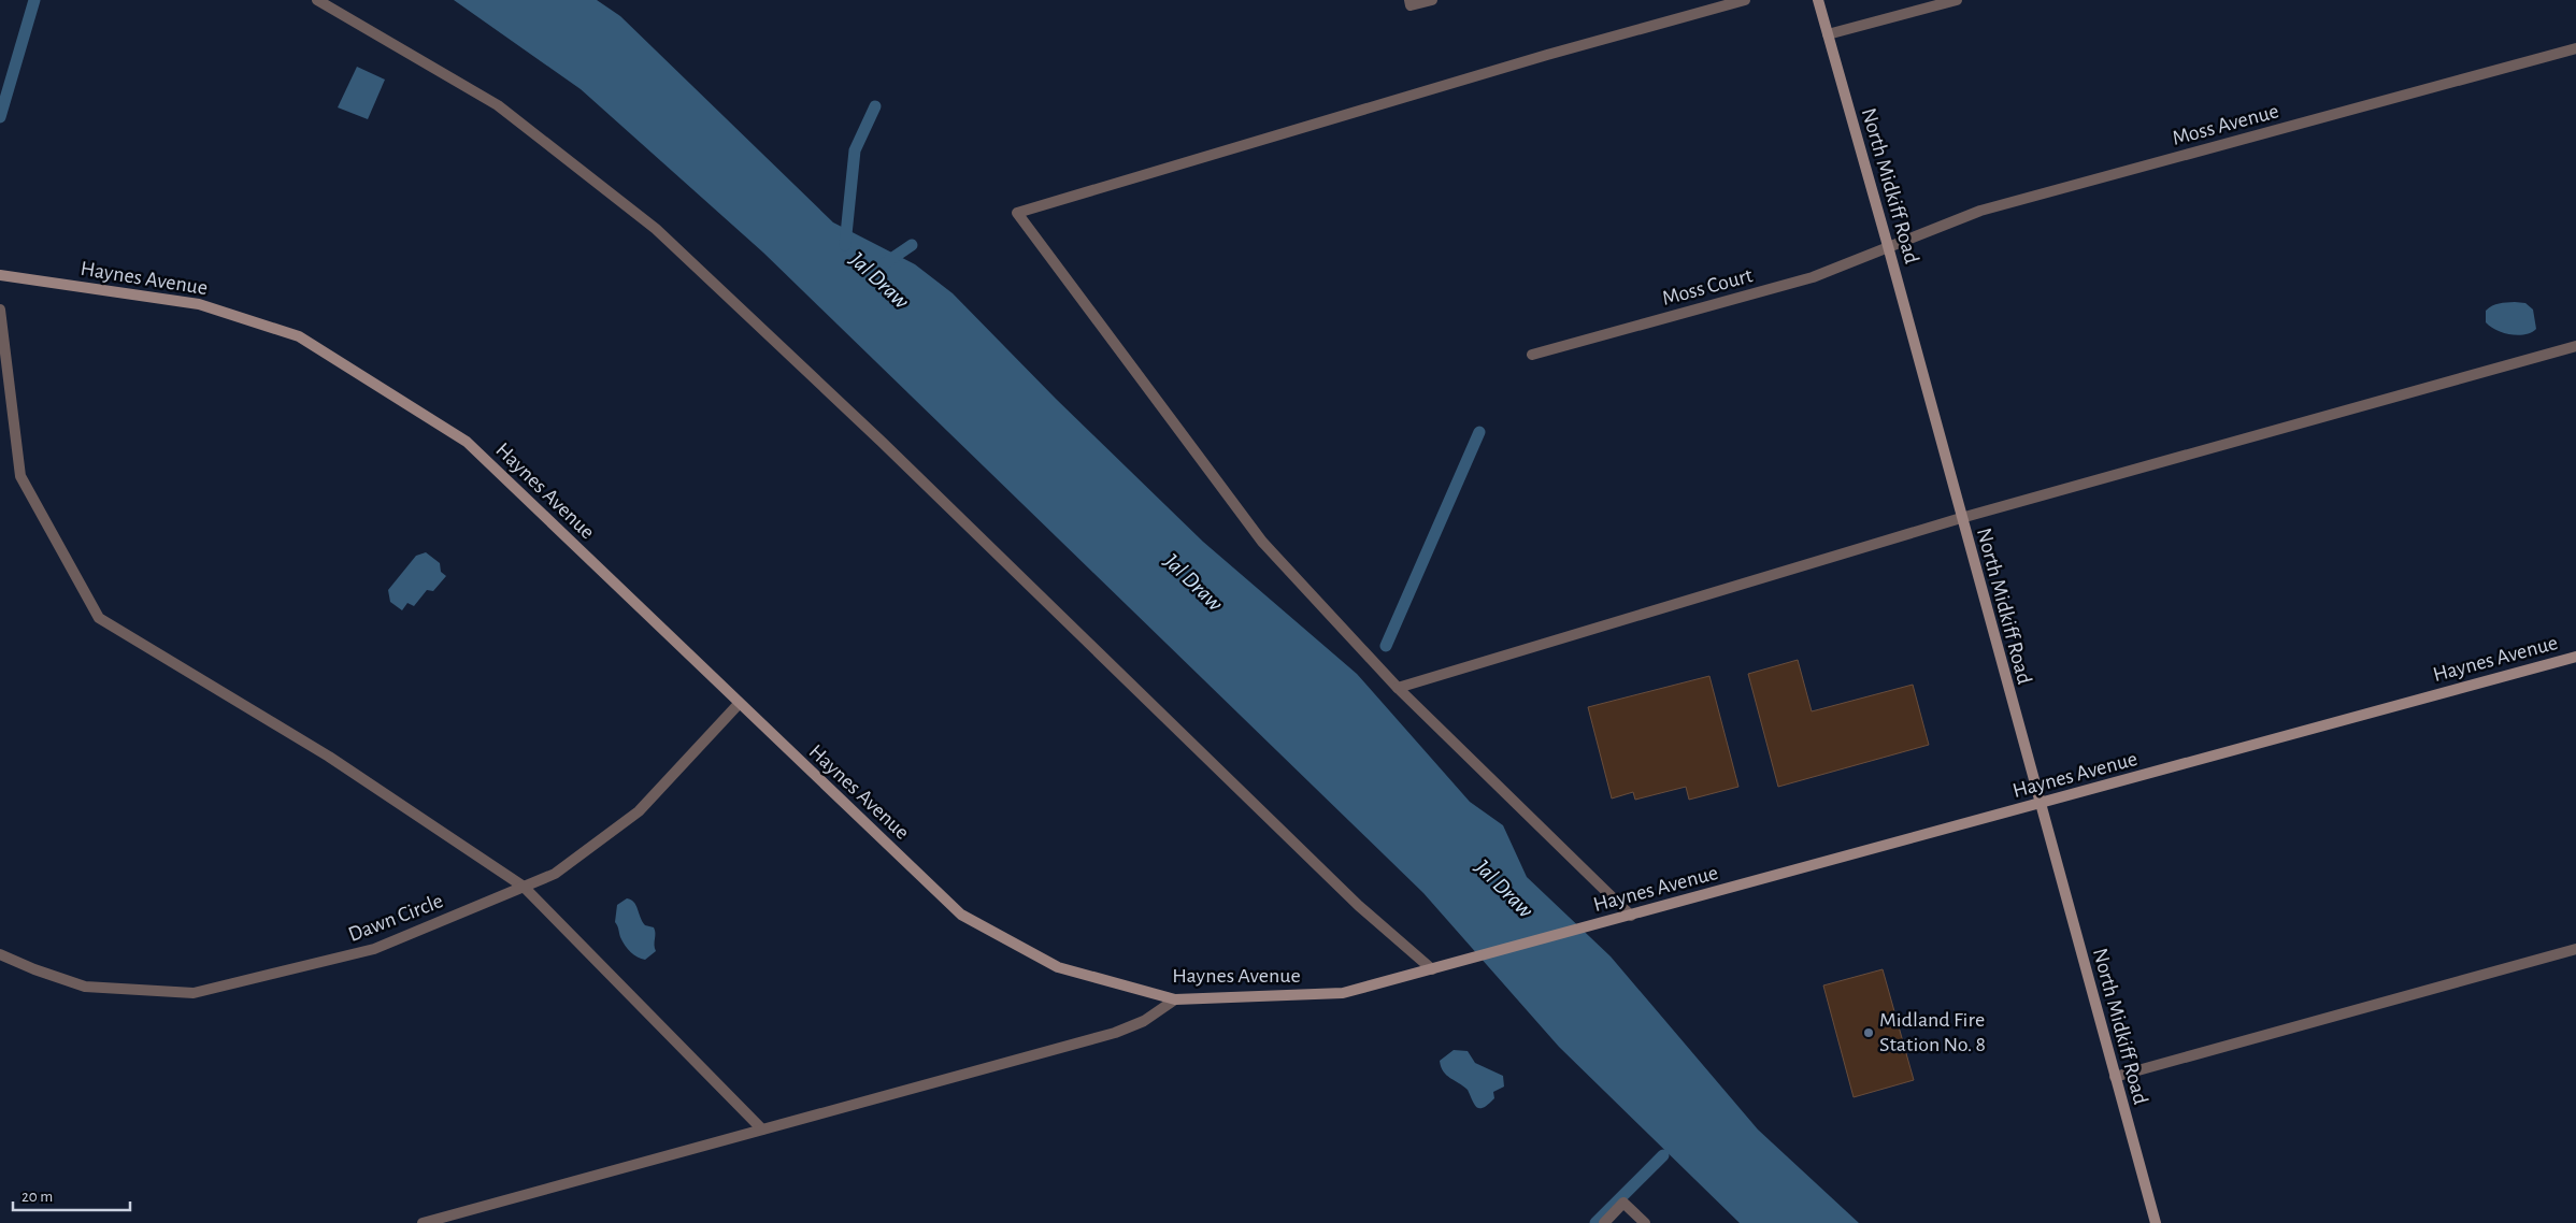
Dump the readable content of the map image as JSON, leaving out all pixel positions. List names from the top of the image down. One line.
{"streets":{"street":["Moss Avenue","North Midkiff Road","Haynes Avenue","Moss Court","Dawn Circle"]},"crossings":[["Moss Avenue","North Midkiff Road"],["Moss Avenue","Moss Court"],["North Midkiff Road","Haynes Avenue"],["North Midkiff Road","Moss Court"],["Haynes Avenue","Dawn Circle"]],"water":["Jal Draw"],"places":["Midland Fire Station No. 8"],"scale_bar":"20 m"}
